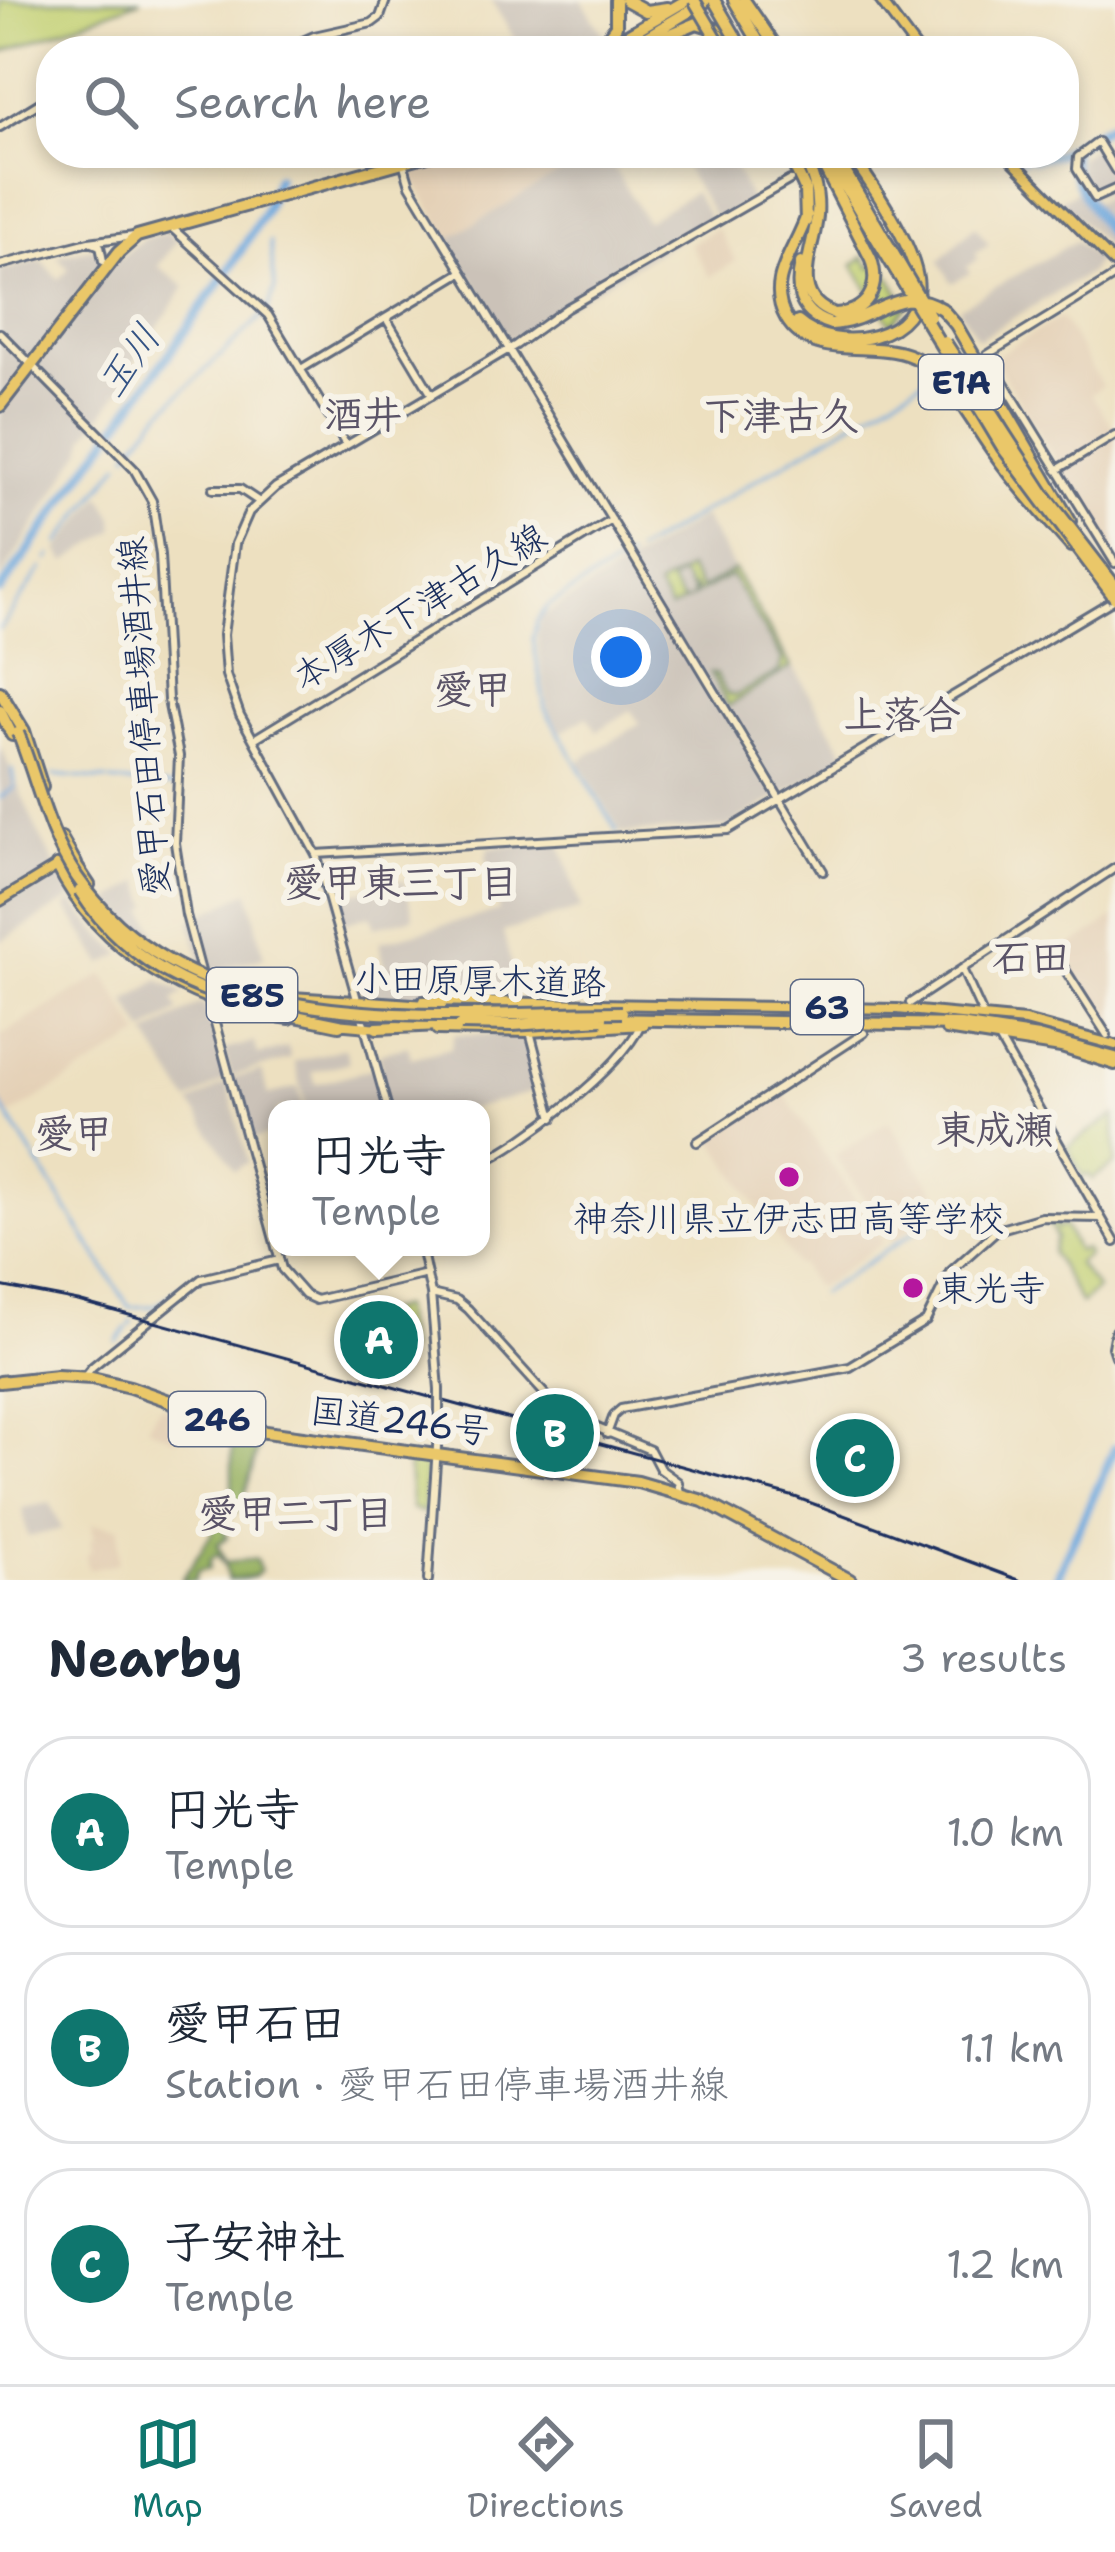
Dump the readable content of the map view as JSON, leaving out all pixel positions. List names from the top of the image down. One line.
{"streets":{"highway":["E1A","小田原厚木道路","E85","246","国道246号"],"main road":["63"],"street":["本厚木下津古久線","愛甲石田停車場酒井線"]},"crossings":[["愛甲石田停車場酒井線","63"],["小田原厚木道路","63"]],"districts":["酒井","下津古久","愛甲","上落合","愛甲東三丁目","石田","東成瀬","愛甲","愛甲二丁目"],"water":["玉川"],"places":["神奈川県立伊志田高等学校","東光寺"],"page":{"search":"Search here","popup":["円光寺","Temple"],"pins":["A","B","C"],"heading":["Nearby","3 results"],"list":[{"mark":"A","name":"円光寺","note":"Temple","value":"1.0 km"},{"mark":"B","name":"愛甲石田","note":"Station · 愛甲石田停車場酒井線","value":"1.1 km"},{"mark":"C","name":"子安神社","note":"Temple","value":"1.2 km"}],"nav":["Map","Directions","Saved"]}}
